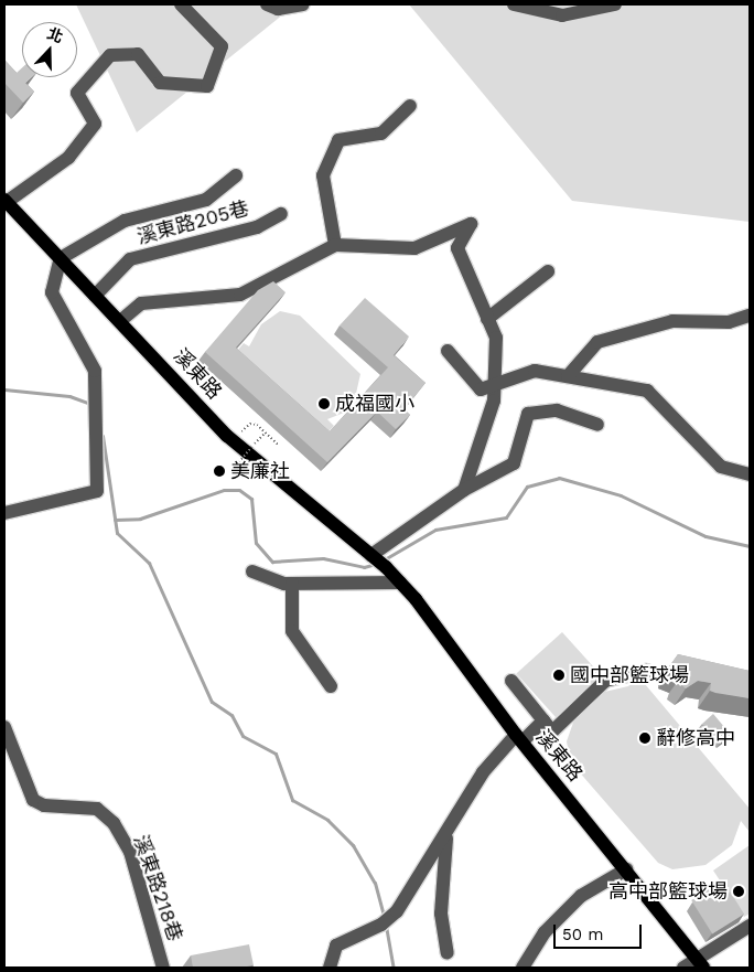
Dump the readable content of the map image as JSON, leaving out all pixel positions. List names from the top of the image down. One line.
{"streets":{"main road":["溪東路"],"street":["溪東路205巷","溪東路218巷"]},"crossings":[["溪東路205巷","溪東路"]],"places":["成福國小","美廉社","國中部籃球場","辭修高中","高中部籃球場"],"scale_bar":"50 m","north":"top"}
